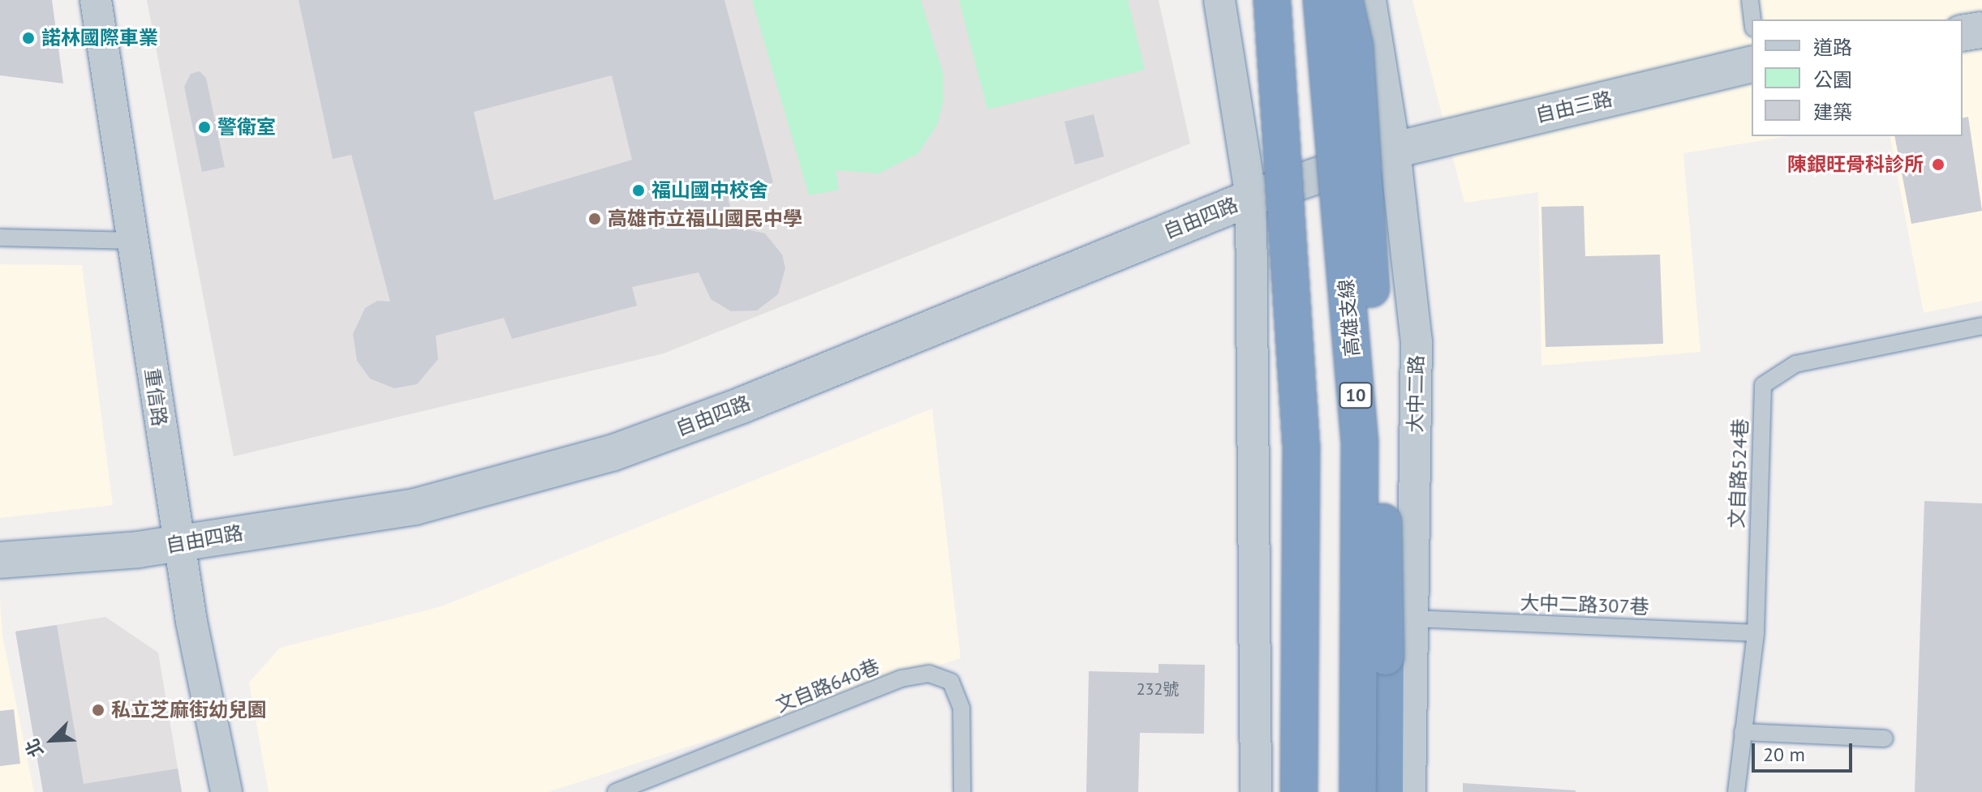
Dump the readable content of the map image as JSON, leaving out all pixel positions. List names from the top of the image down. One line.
{"streets":{"highway":["高雄支線","10"],"street":["自由三路","自由四路","大中二路","重信路"],"lane":["文自路524巷","大中二路307巷","文自路640巷"]},"crossings":[["自由三路","自由四路"],["自由三路","大中二路"],["自由四路","大中二路"],["自由四路","重信路"],["大中二路","大中二路307巷"],["文自路524巷","大中二路307巷"]],"places":["諾林國際車業","警衛室","陳銀旺骨科診所","福山國中校舍","高雄市立福山國民中學","私立芝麻街幼兒園"],"house_numbers":["232號"],"legend":["道路","公園","建築"],"scale_bar":"20 m","north":"bottom left"}
